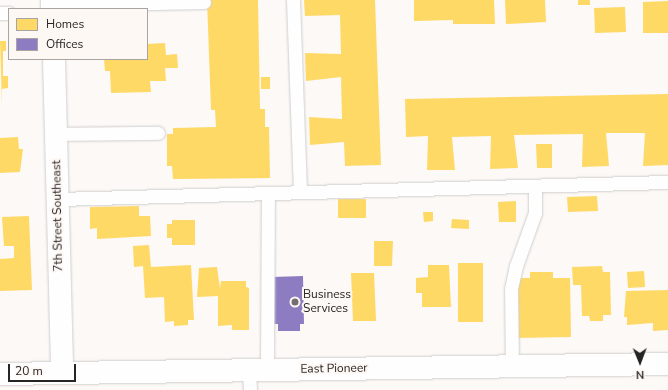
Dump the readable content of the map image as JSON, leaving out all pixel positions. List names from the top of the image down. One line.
{"streets":{"main road":["7th Street Southeast","East Pioneer"]},"crossings":[["7th Street Southeast","East Pioneer"]],"places":["Business Services"],"legend":["Homes","Offices"],"scale_bar":"20 m","north":"bottom"}
